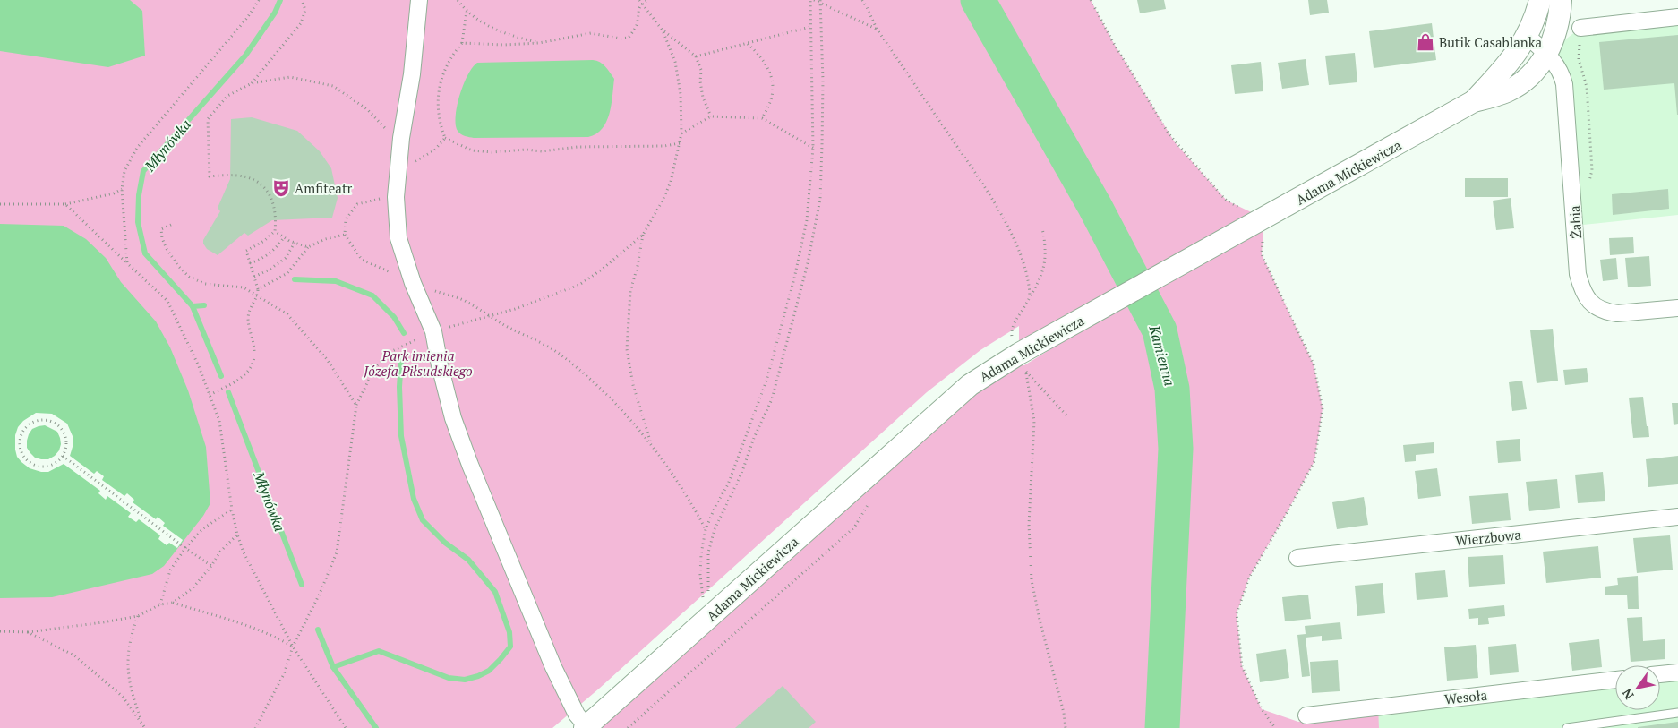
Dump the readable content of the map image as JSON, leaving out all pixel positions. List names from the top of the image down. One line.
{"streets":{"street":["Adama Mickiewicza","Żabia","Wierzbowa","Wesoła"]},"crossings":[["Adama Mickiewicza","Żabia"]],"water":["Młynówka","Kamienna"],"parks":["Park imienia Józefa Piłsudskiego"],"places":{"shop":["Butik Casablanka"],"theatre":["Amfiteatr"]},"north":"bottom left"}
